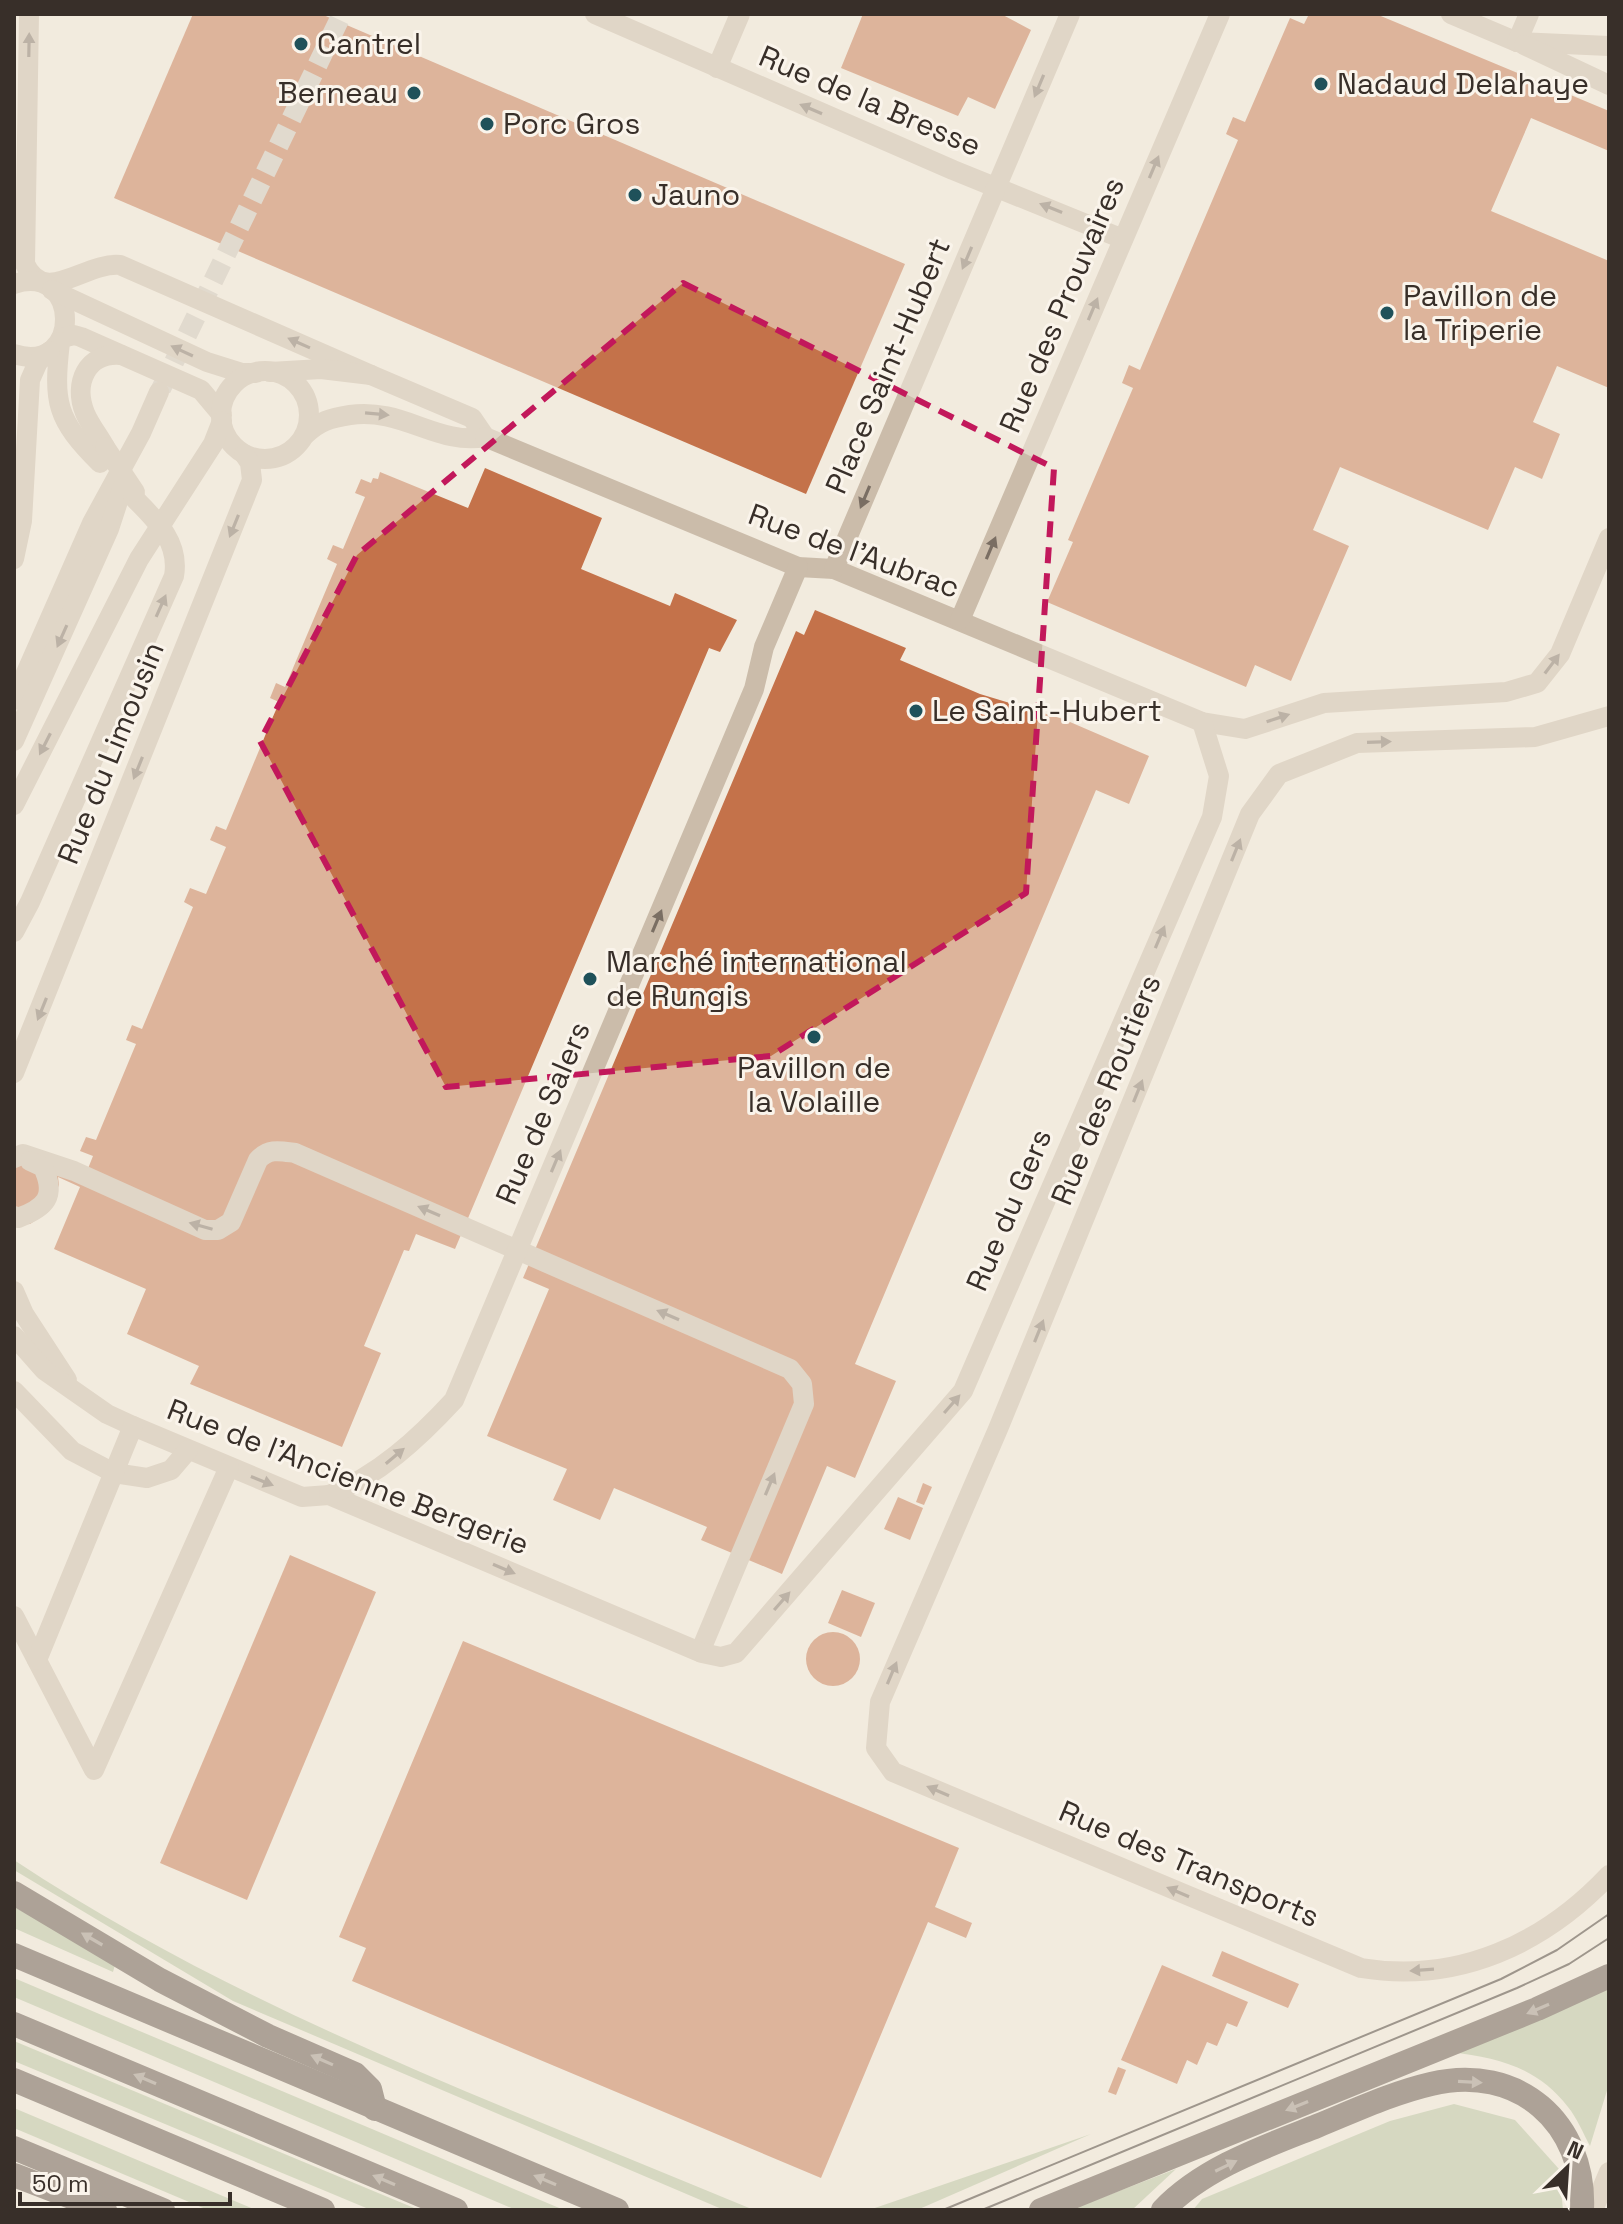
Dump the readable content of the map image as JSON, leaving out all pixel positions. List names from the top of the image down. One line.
{"streets":{"street":["Rue de la Bresse","Rue des Prouvaires","Place Saint-Hubert","Rue de l'Aubrac","Rue du Limousin","Rue des Routiers","Rue de Salers","Rue du Gers","Rue de l'Ancienne Bergerie","Rue des Transports"]},"crossings":[["Rue de la Bresse","Rue des Prouvaires"],["Rue de la Bresse","Place Saint-Hubert"],["Rue des Prouvaires","Rue de l'Aubrac"],["Place Saint-Hubert","Rue de l'Aubrac"],["Rue de l'Aubrac","Rue du Limousin"],["Rue de l'Aubrac","Rue de Salers"],["Rue de l'Aubrac","Rue du Gers"],["Rue des Routiers","Rue des Transports"],["Rue de Salers","Rue de l'Ancienne Bergerie"],["Rue du Gers","Rue de l'Ancienne Bergerie"]],"one_way":["Rue de la Bresse","Rue des Prouvaires","Place Saint-Hubert","Rue de l'Aubrac","Rue des Routiers","Rue de Salers","Rue du Gers","Rue de l'Ancienne Bergerie","Rue des Transports"],"places":["Cantrel","Nadaud Delahaye","Berneau","Porc Gros","Jauno","Pavillon de la Triperie","Le Saint-Hubert","Marché international de Rungis","Pavillon de la Volaille"],"scale_bar":"50 m","north":"top right"}
